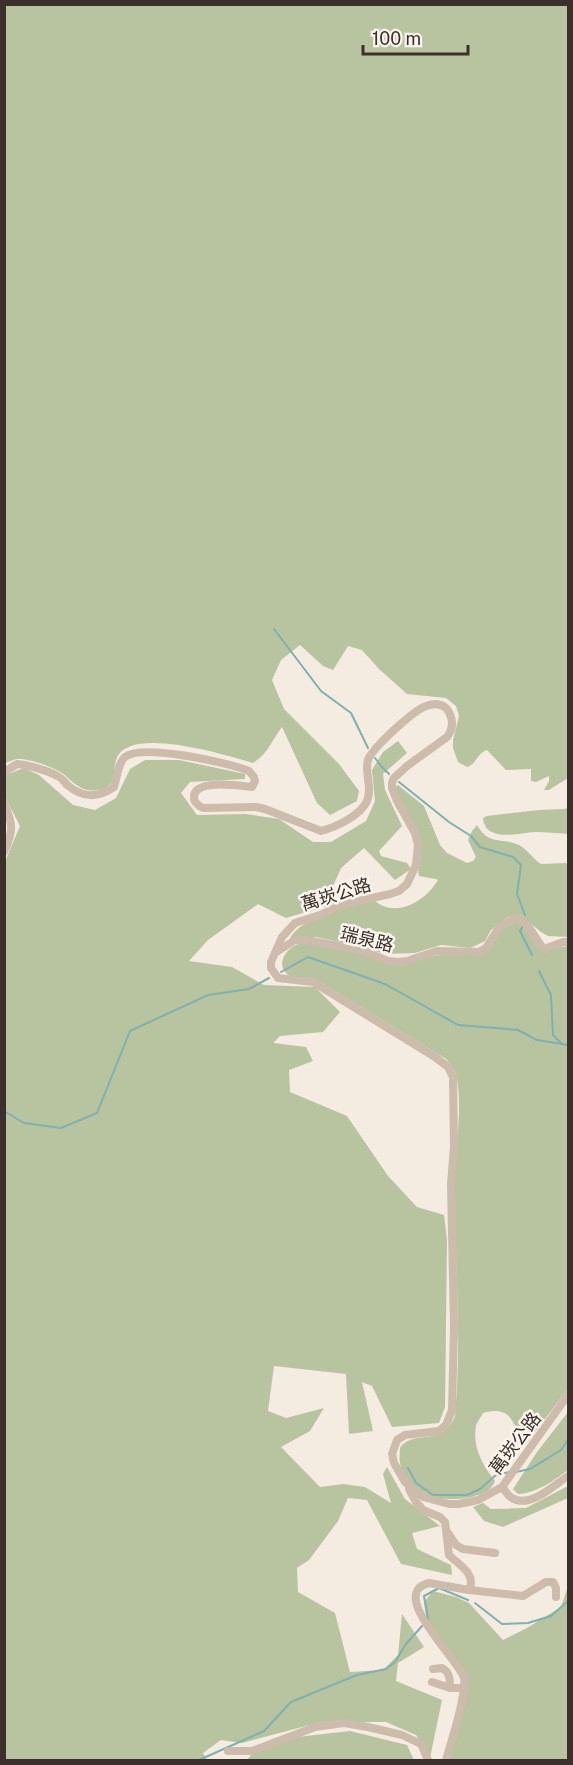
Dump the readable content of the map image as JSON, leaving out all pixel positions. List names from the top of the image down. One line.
{"streets":{"street":["萬崁公路","瑞泉路"]},"crossings":[["萬崁公路","瑞泉路"]],"scale_bar":"100 m"}
